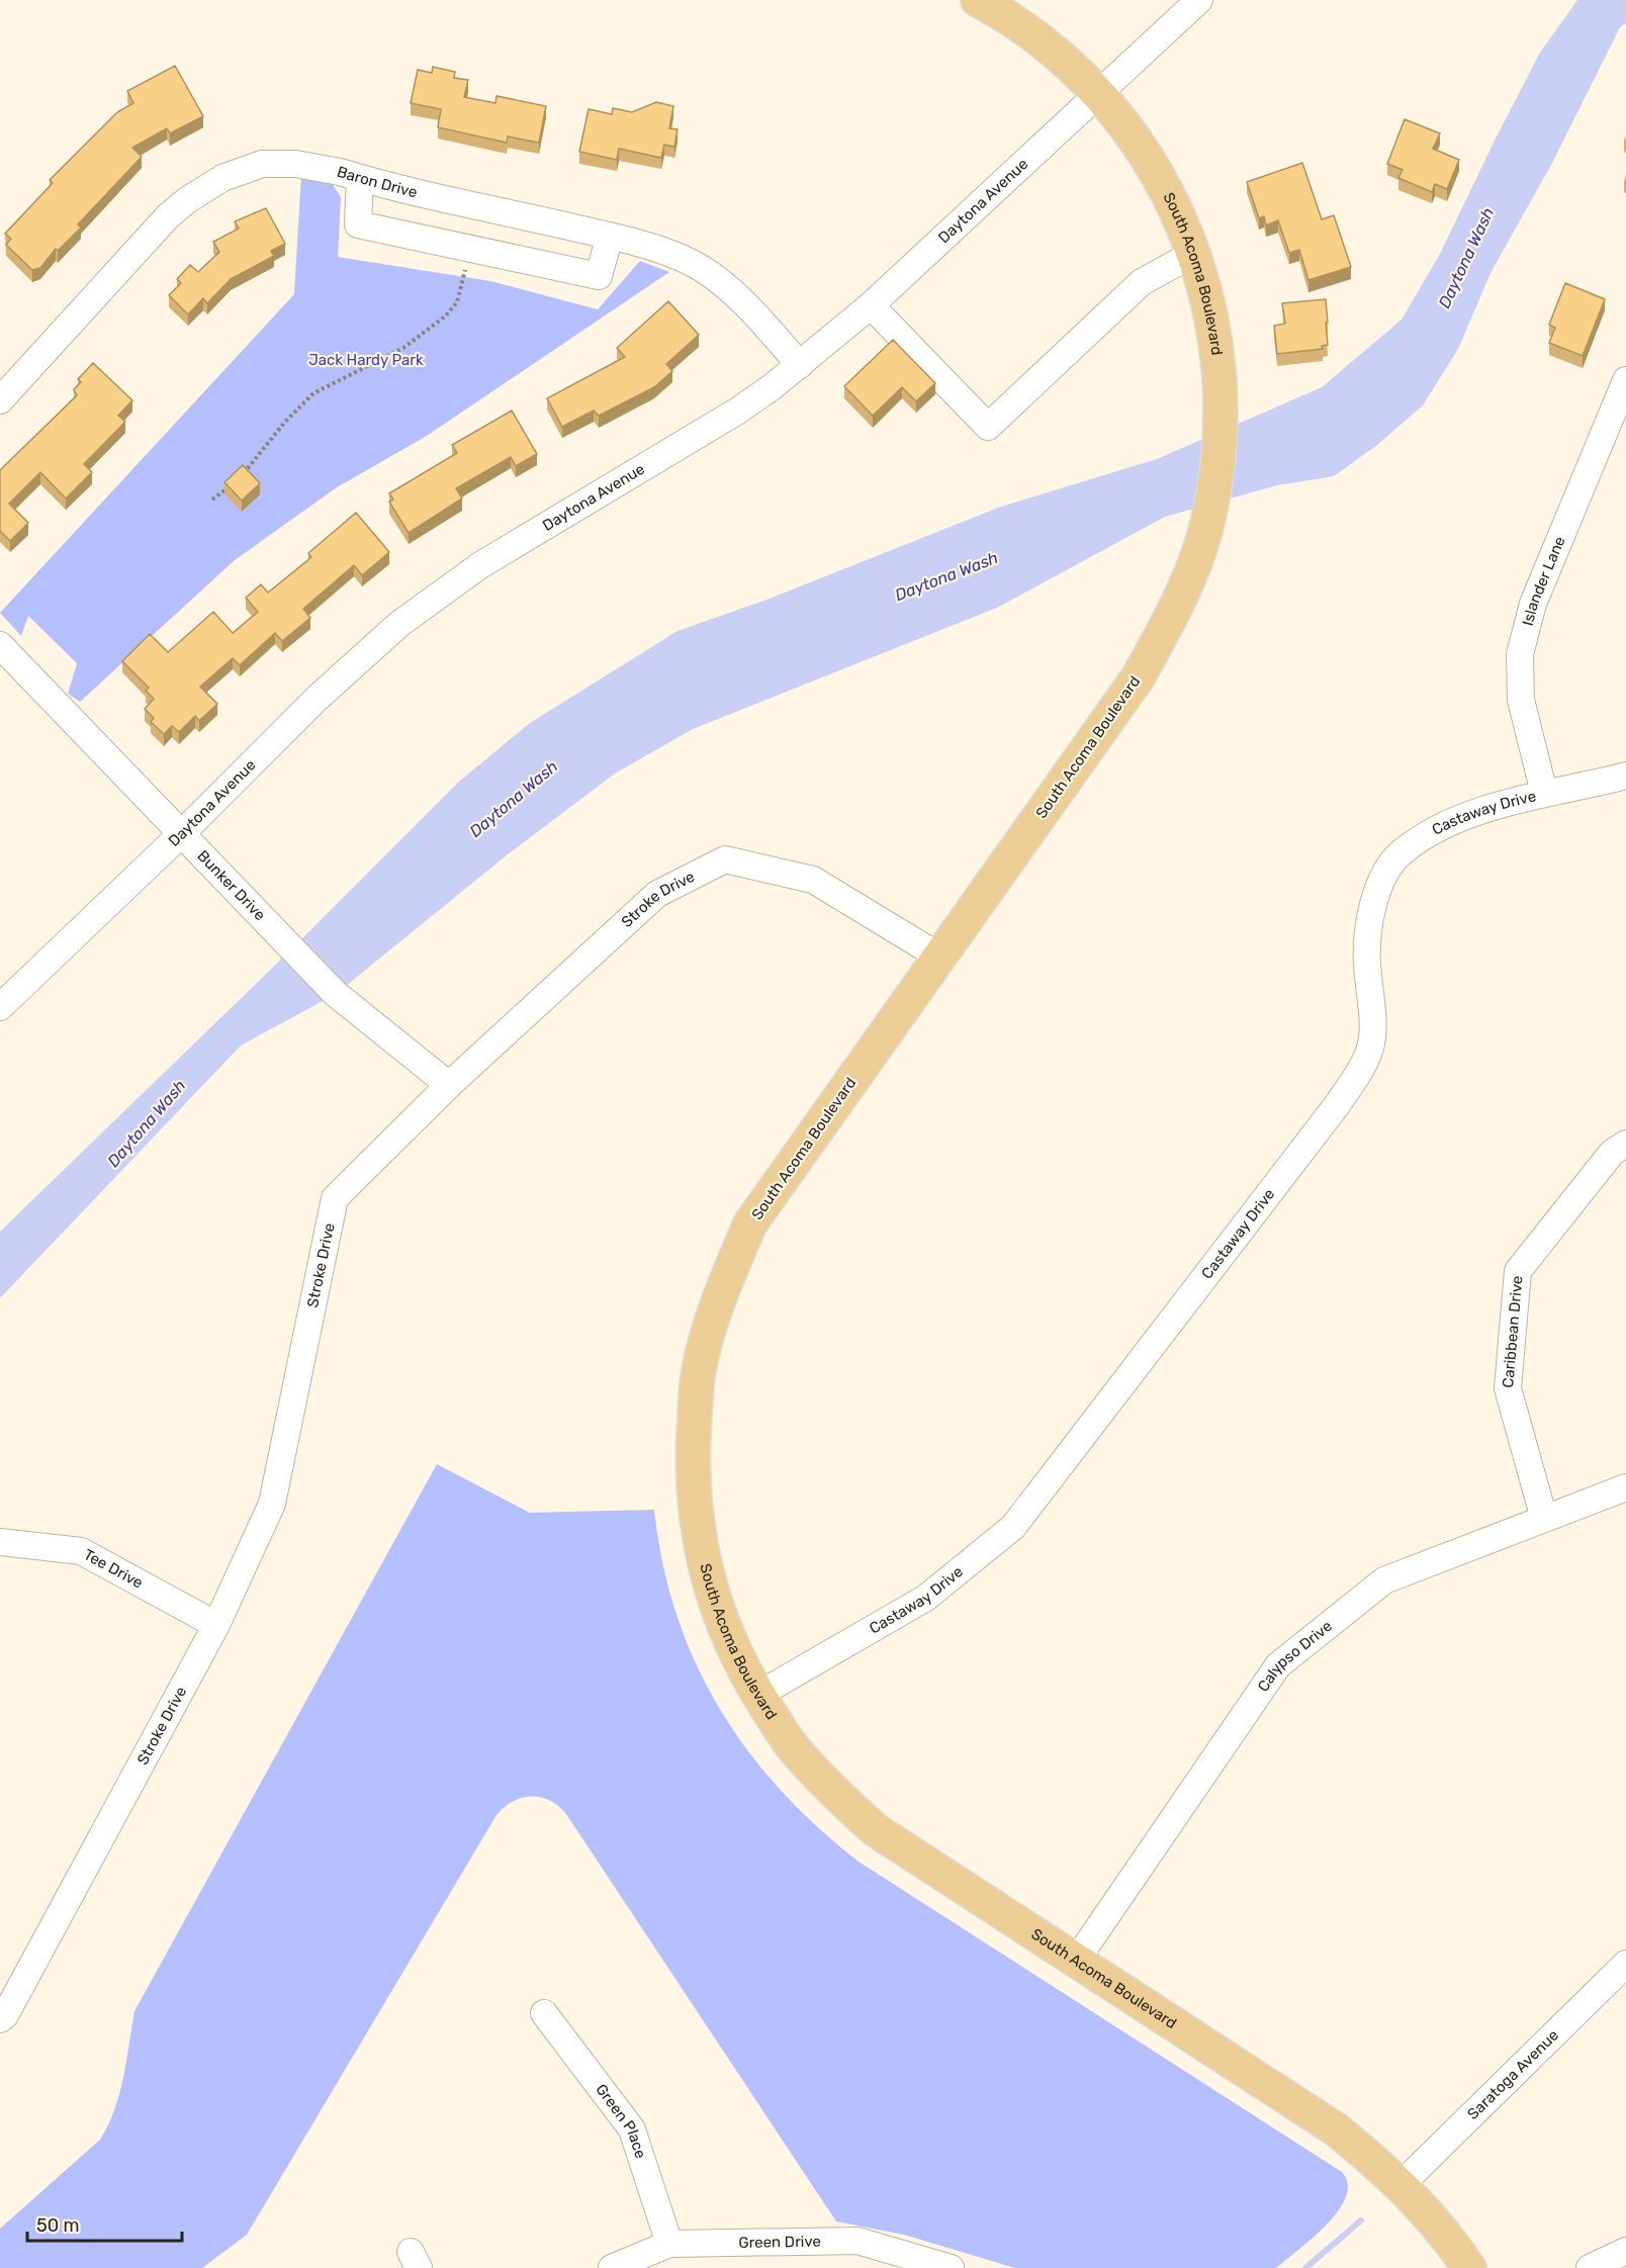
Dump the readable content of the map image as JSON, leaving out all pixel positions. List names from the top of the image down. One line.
{"streets":{"main road":["South Acoma Boulevard"],"street":["Baron Drive","Daytona Avenue","Islander Lane","Castaway Drive","Bunker Drive","Stroke Drive","Caribbean Drive","Tee Drive","Calypso Drive","Saratoga Avenue","Green Place","Green Drive"]},"crossings":[["Baron Drive","Daytona Avenue"],["Daytona Avenue","South Acoma Boulevard"],["Daytona Avenue","Bunker Drive"],["South Acoma Boulevard","Castaway Drive"],["South Acoma Boulevard","Stroke Drive"],["South Acoma Boulevard","Calypso Drive"],["South Acoma Boulevard","Saratoga Avenue"],["Islander Lane","Castaway Drive"],["Bunker Drive","Stroke Drive"],["Stroke Drive","Tee Drive"],["Caribbean Drive","Calypso Drive"],["Green Place","Green Drive"]],"water":["Daytona Wash"],"parks":["Jack Hardy Park"],"scale_bar":"50 m"}
